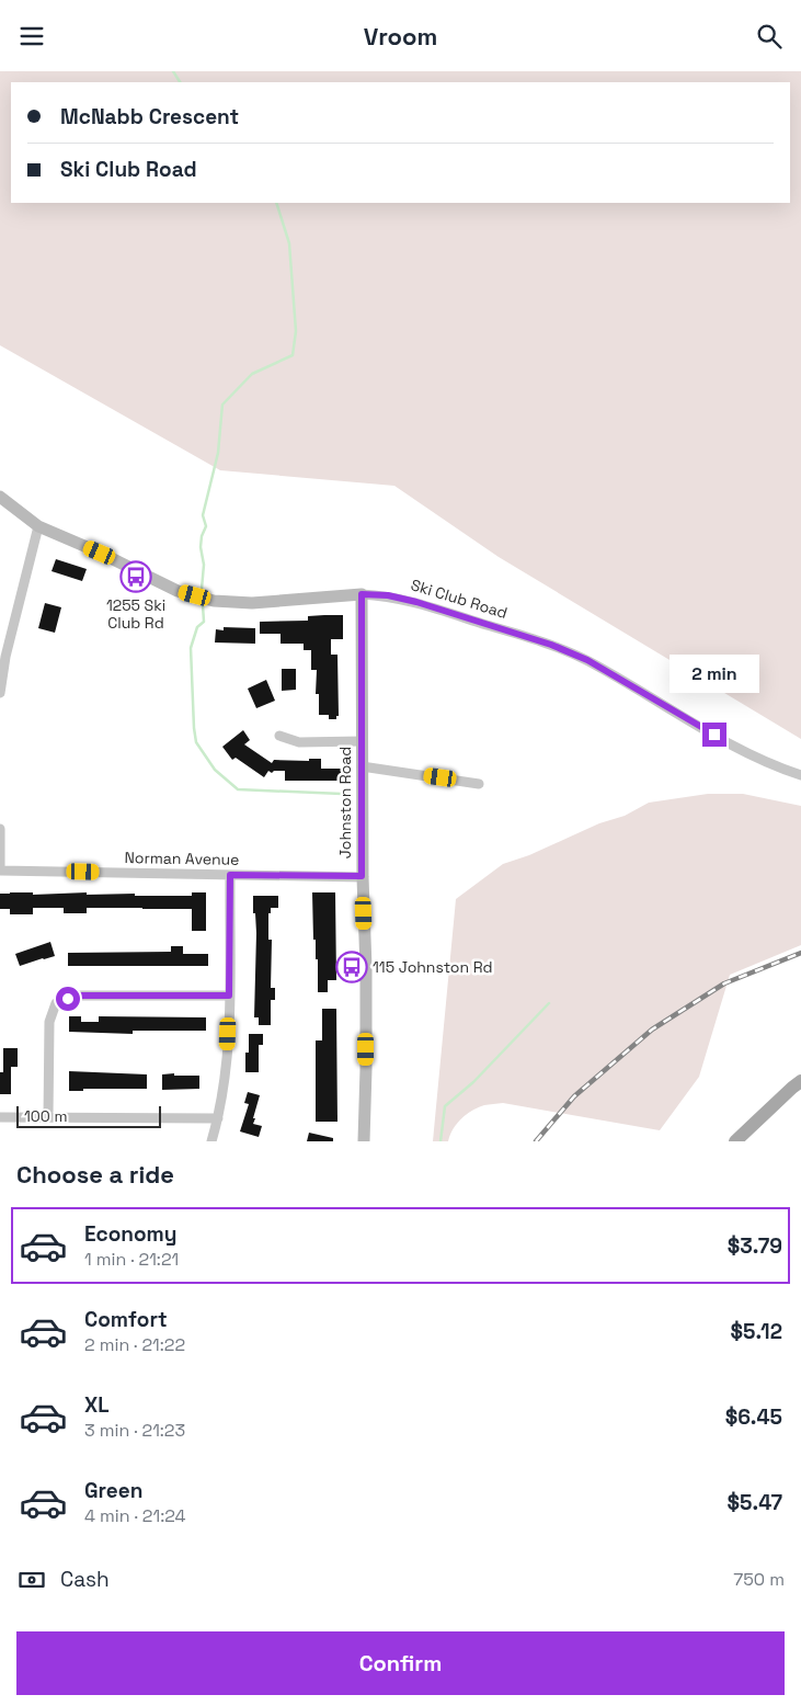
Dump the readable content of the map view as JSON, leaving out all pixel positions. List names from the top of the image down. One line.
{"streets":{"street":["Ski Club Road","Johnston Road","Norman Avenue"]},"crossings":[["Ski Club Road","Johnston Road"],["Johnston Road","Norman Avenue"]],"places":{"bus stop":["1255 Ski Club Rd","115 Johnston Rd"]},"scale_bar":"100 m","page":{"header":"Vroom","banner":["McNabb Crescent","Ski Club Road"],"bubble":"2 min","scale":"100 m","heading":"Choose a ride","list":[{"name":"Economy","note":"1 min · 21:21","value":"$3.79"},{"name":"Comfort","note":"2 min · 21:22","value":"$5.12"},{"name":"XL","note":"3 min · 21:23","value":"$6.45"},{"name":"Green","note":"4 min · 21:24","value":"$5.47"}],"pay":["Cash","750 m"],"buttons":"Confirm"}}
